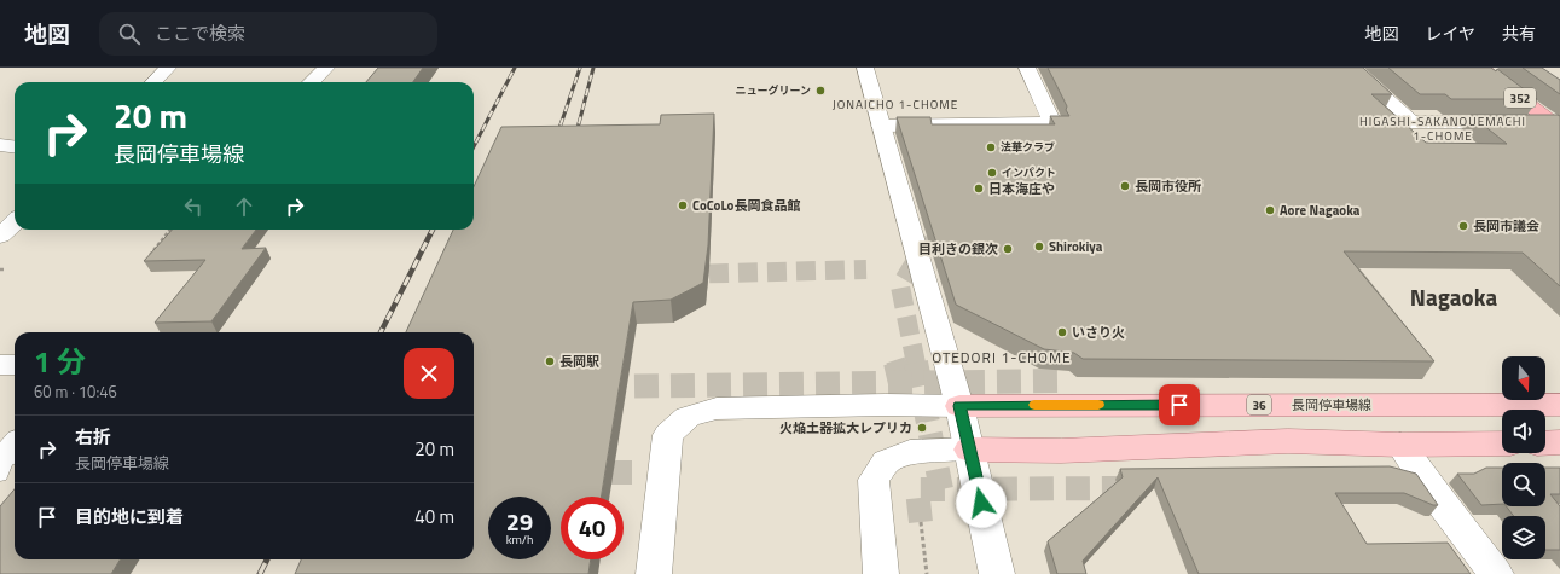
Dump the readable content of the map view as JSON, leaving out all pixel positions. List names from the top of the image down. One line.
{"streets":{"highway":["352"],"main road":["36","長岡停車場線"]},"districts":["JONAICHO 1-CHOME","HIGASHI-SAKANOUEMACHI 1-CHOME","Nagaoka","OTEDORI 1-CHOME"],"places":["ニューグリーン","法華クラブ","インパクト","長岡市役所","日本海庄や","CoCoLo長岡食品館","Aore Nagaoka","長岡市議会","Shirokiya","目利きの銀次","いさり火","長岡駅","火焔土器拡大レプリカ"],"north":"bottom","page":{"header":"地図","search":"ここで検索","nav":["地図","レイヤ","共有"],"turn":["20 m","長岡停車場線"],"heading":["1 分","60 m · 10:46"],"list":[{"name":"右折","note":"長岡停車場線","value":"20 m"},{"name":"目的地に到着","value":"40 m"}],"speed":"29 km/h","limit":"40"}}
